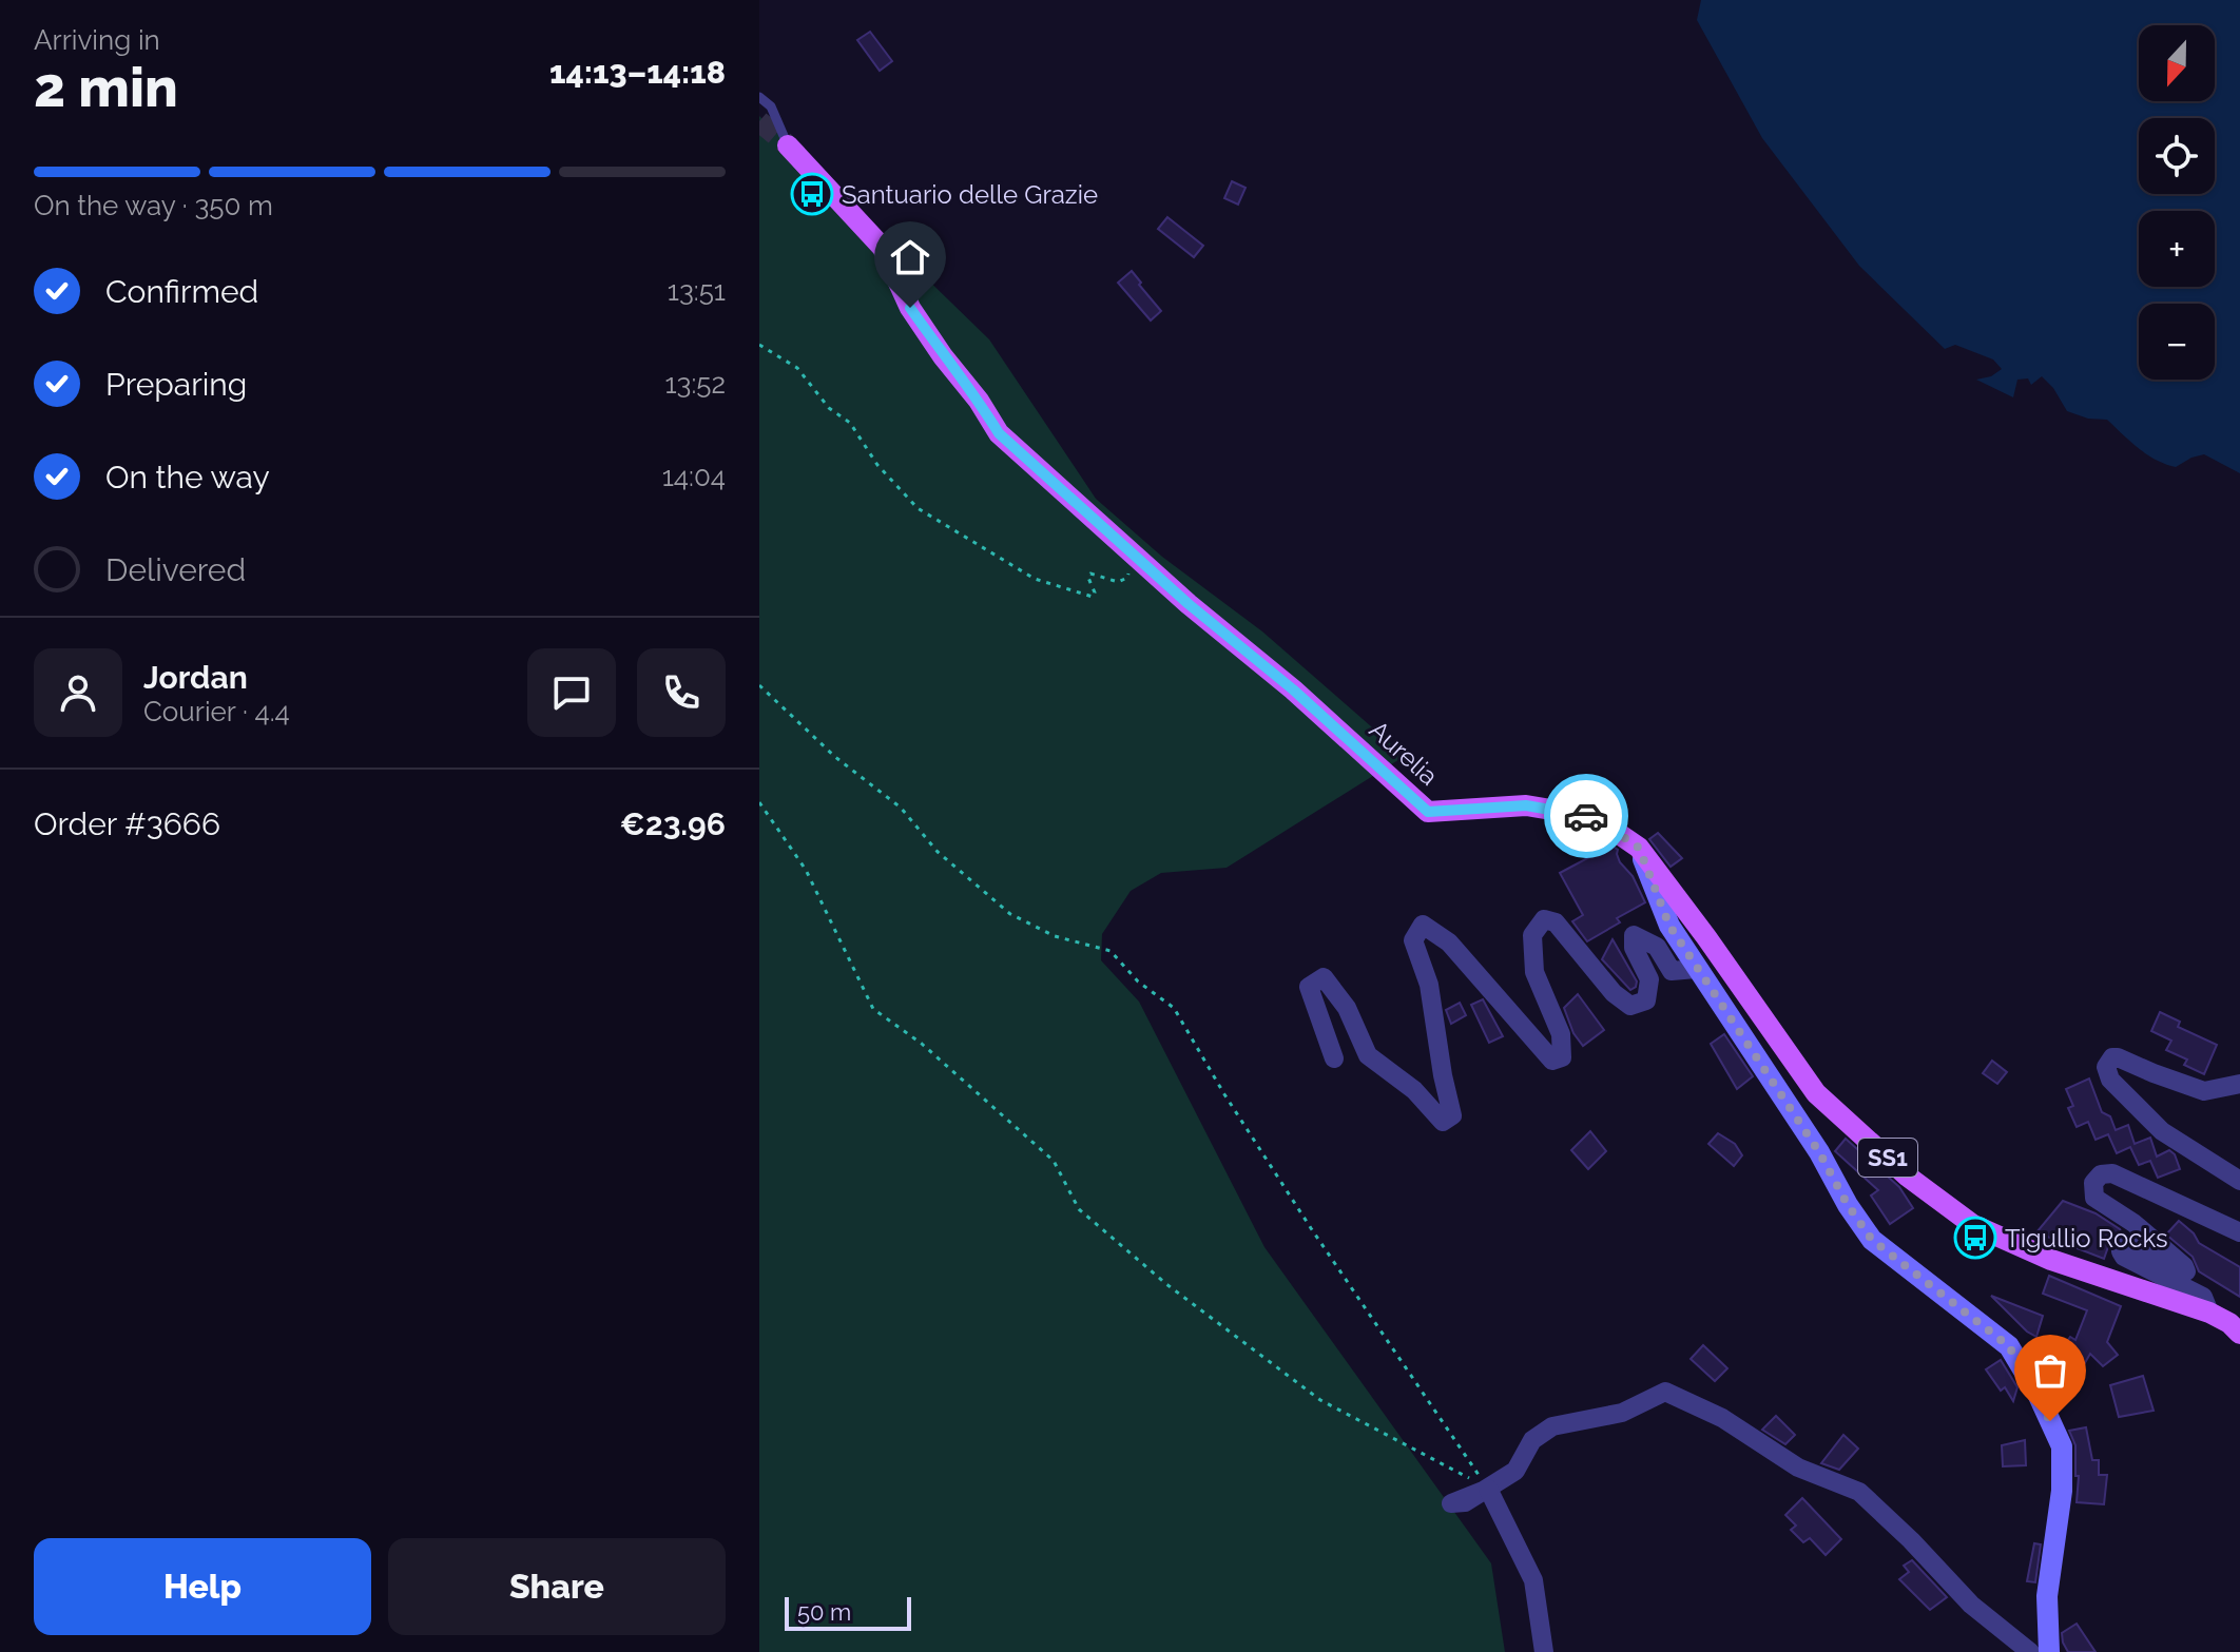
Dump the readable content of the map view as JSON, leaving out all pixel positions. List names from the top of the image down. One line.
{"streets":{"main road":["Aurelia","SS1"]},"places":{"bus stop":["Santuario delle Grazie","Tigullio Rocks"]},"scale_bar":"50 m","north":"bottom","page":{"heading":["2 min","Arriving in","14:13–14:18"],"panel":["Jordan","Courier · 4.4","Order #3666","€23.96"],"map_buttons":["+","−"],"bar":"On the way · 350 m","list":[["Confirmed","13:51"],["Preparing","13:52"],["On the way","14:04"],"Delivered"],"buttons":["Help","Share"],"scale":"50 m"}}
